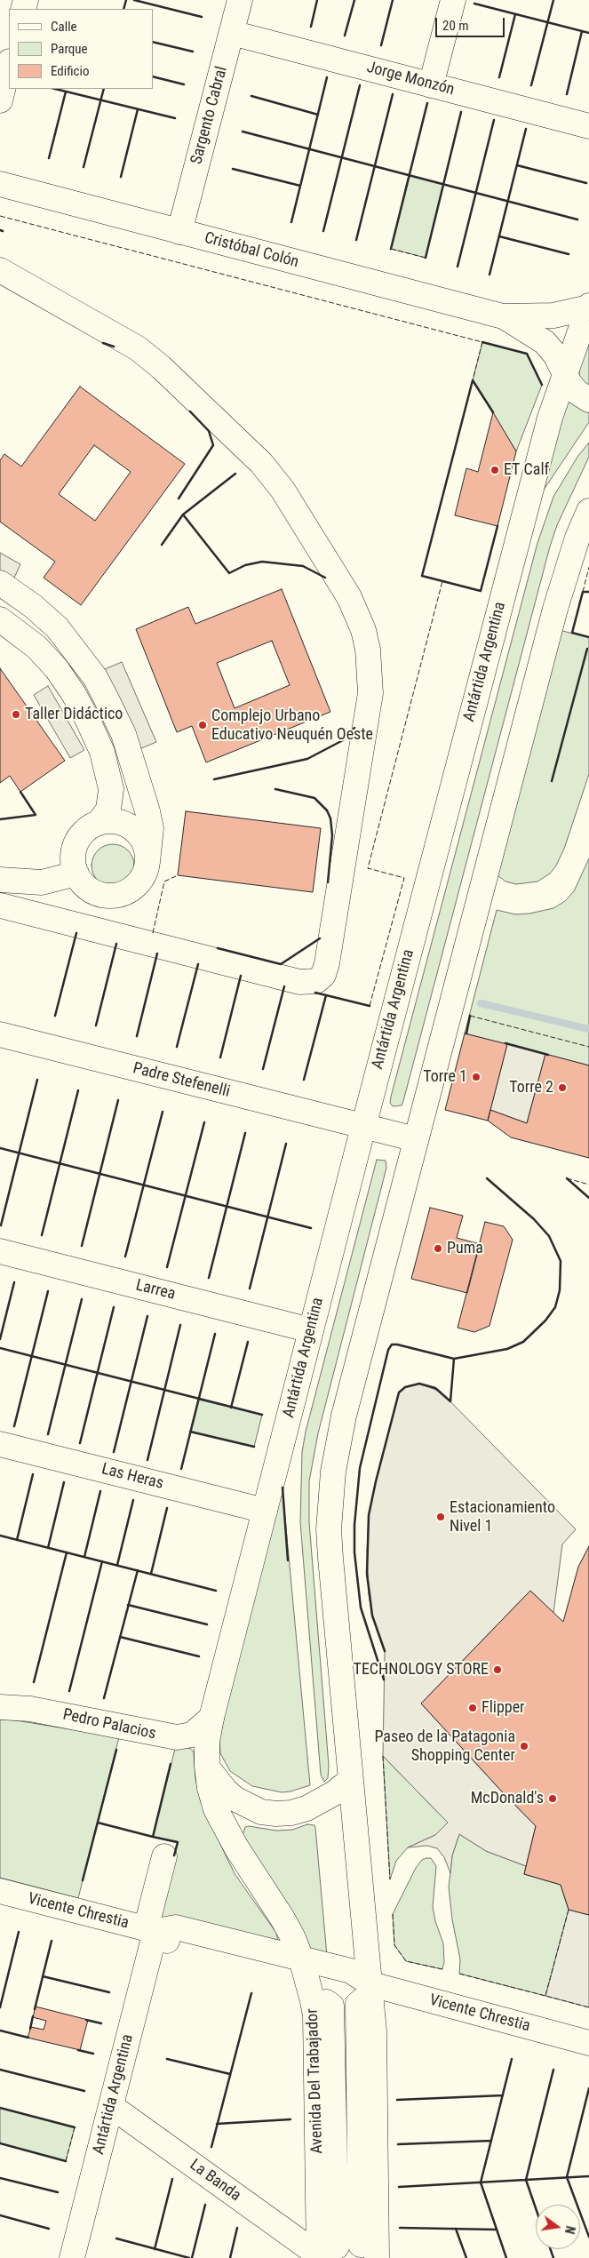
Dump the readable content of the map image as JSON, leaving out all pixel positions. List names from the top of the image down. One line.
{"streets":{"main road":["Jorge Monzón","Sargento Cabral","Cristóbal Colón","Antártida Argentina","Padre Stefenelli","Larrea","Las Heras","Pedro Palacios","Vicente Chrestia","Avenida Del Trabajador","La Banda"]},"crossings":[["Jorge Monzón","Sargento Cabral"],["Sargento Cabral","Cristóbal Colón"],["Cristóbal Colón","Antártida Argentina"],["Antártida Argentina","Padre Stefenelli"],["Antártida Argentina","Larrea"],["Antártida Argentina","Las Heras"],["Antártida Argentina","Pedro Palacios"],["Antártida Argentina","Vicente Chrestia"],["Antártida Argentina","Avenida Del Trabajador"],["Antártida Argentina","La Banda"],["Pedro Palacios","Avenida Del Trabajador"],["Vicente Chrestia","Avenida Del Trabajador"],["Avenida Del Trabajador","La Banda"]],"places":["ET Calf","Taller Didáctico","Complejo Urbano Educativo Neuquén Oeste","Torre 1","Torre 2","Puma","Estacionamiento Nivel 1","TECHNOLOGY STORE","Flipper","Paseo de la Patagonia Shopping Center","McDonald's"],"legend":["Calle","Parque","Edificio"],"scale_bar":"20 m","north":"right"}
